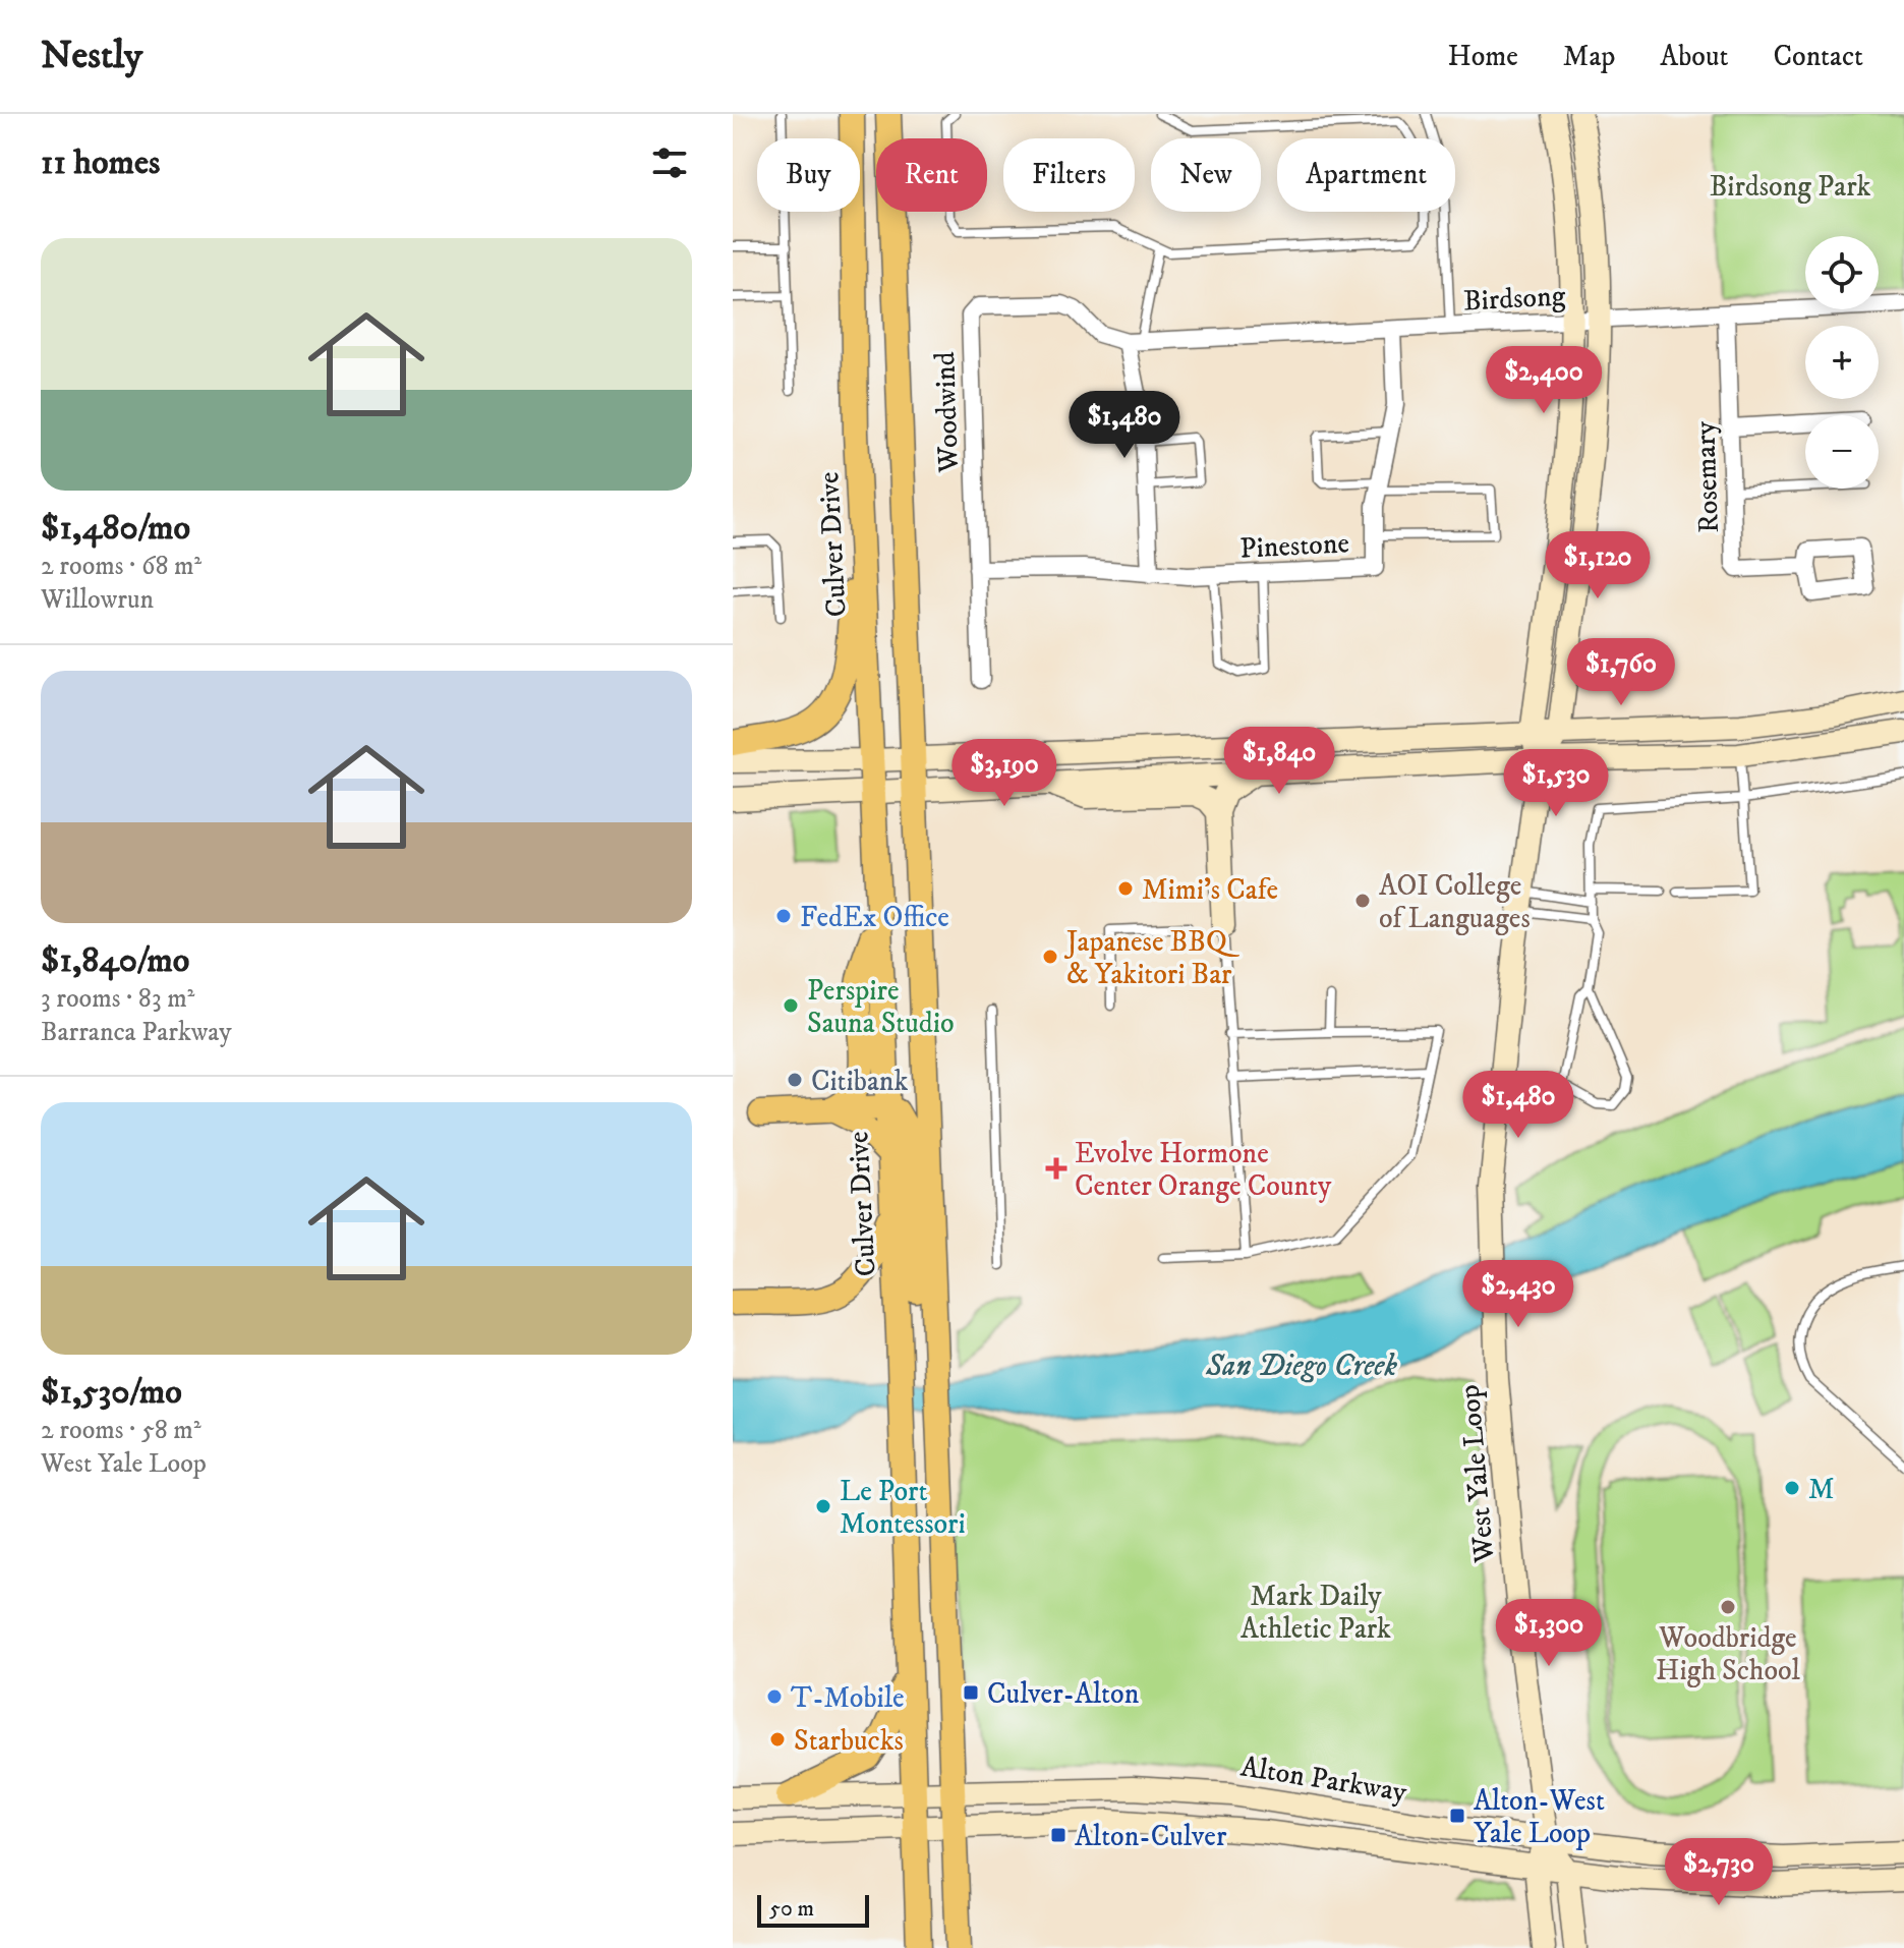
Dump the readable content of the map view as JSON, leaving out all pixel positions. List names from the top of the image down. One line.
{"streets":{"main road":["Culver Drive","West Yale Loop","Alton Parkway"],"street":["Birdsong","Woodwind","Rosemary","Pinestone"]},"crossings":[["Birdsong","Woodwind"],["Birdsong","Rosemary"],["Birdsong","Pinestone"],["Birdsong","West Yale Loop"],["Woodwind","Pinestone"],["Culver Drive","Alton Parkway"],["West Yale Loop","Alton Parkway"]],"water":["San Diego Creek"],"parks":["Birdsong Park","Mark Daily Athletic Park"],"places":{"other":["Mimi's Cafe","AOI College of Languages","FedEx Office","Japanese BBQ & Yakitori Bar","Perspire Sauna Studio","Citibank","M","Le Port Montessori","Woodbridge High School","T-Mobile","Starbucks"],"health":["Evolve Hormone Center Orange County"],"transit":["Culver-Alton","Alton-West Yale Loop","Alton-Culver"]},"scale_bar":"50 m","page":{"header":"Nestly","nav":["Home","Map","About","Contact"],"heading":"11 homes","chip":["Buy","Rent","Filters","New","Apartment"],"list":[{"name":"$1,480/mo","note":"2 rooms · 68 m² · Willowrun"},{"name":"$1,840/mo","note":"3 rooms · 83 m² · Barranca Parkway"},{"name":"$1,530/mo","note":"2 rooms · 58 m² · West Yale Loop"}],"map_buttons":["+","−"],"price":["$2,400","$1,480","$1,120","$1,760","$1,840","$3,190","$1,530","$1,480","$2,430","$1,300","$2,730"],"scale":"50 m"}}
